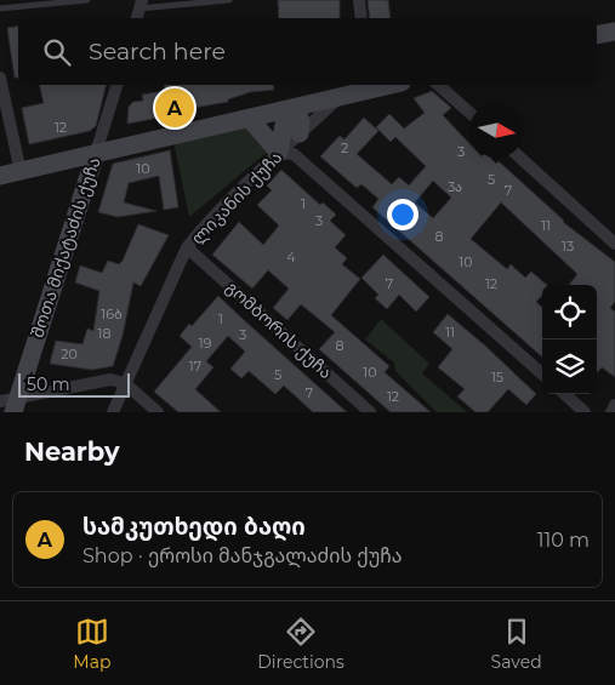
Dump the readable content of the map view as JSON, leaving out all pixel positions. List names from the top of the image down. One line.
{"streets":{"street":["ლიკანის ქუჩა","შოთა მიქატაძის ქუჩა","გომბორის ქუჩა"]},"crossings":[["ლიკანის ქუჩა","გომბორის ქუჩა"]],"house_numbers":["12","2","3","10","5","3ა","7","1","3","11","8","13","4","10","7","12","16ბ","1","11","18","3","19","8","20","17","10","5","15","7","12"],"scale_bar":"50 m","north":"right","page":{"search":"Search here","pins":"A","scale":"50 m","heading":"Nearby","list":[{"mark":"A","name":"სამკუთხედი ბაღი","note":"Shop · ეროსი მანჯგალაძის ქუჩა","value":"110 m"}],"nav":["Map","Directions","Saved"]}}
